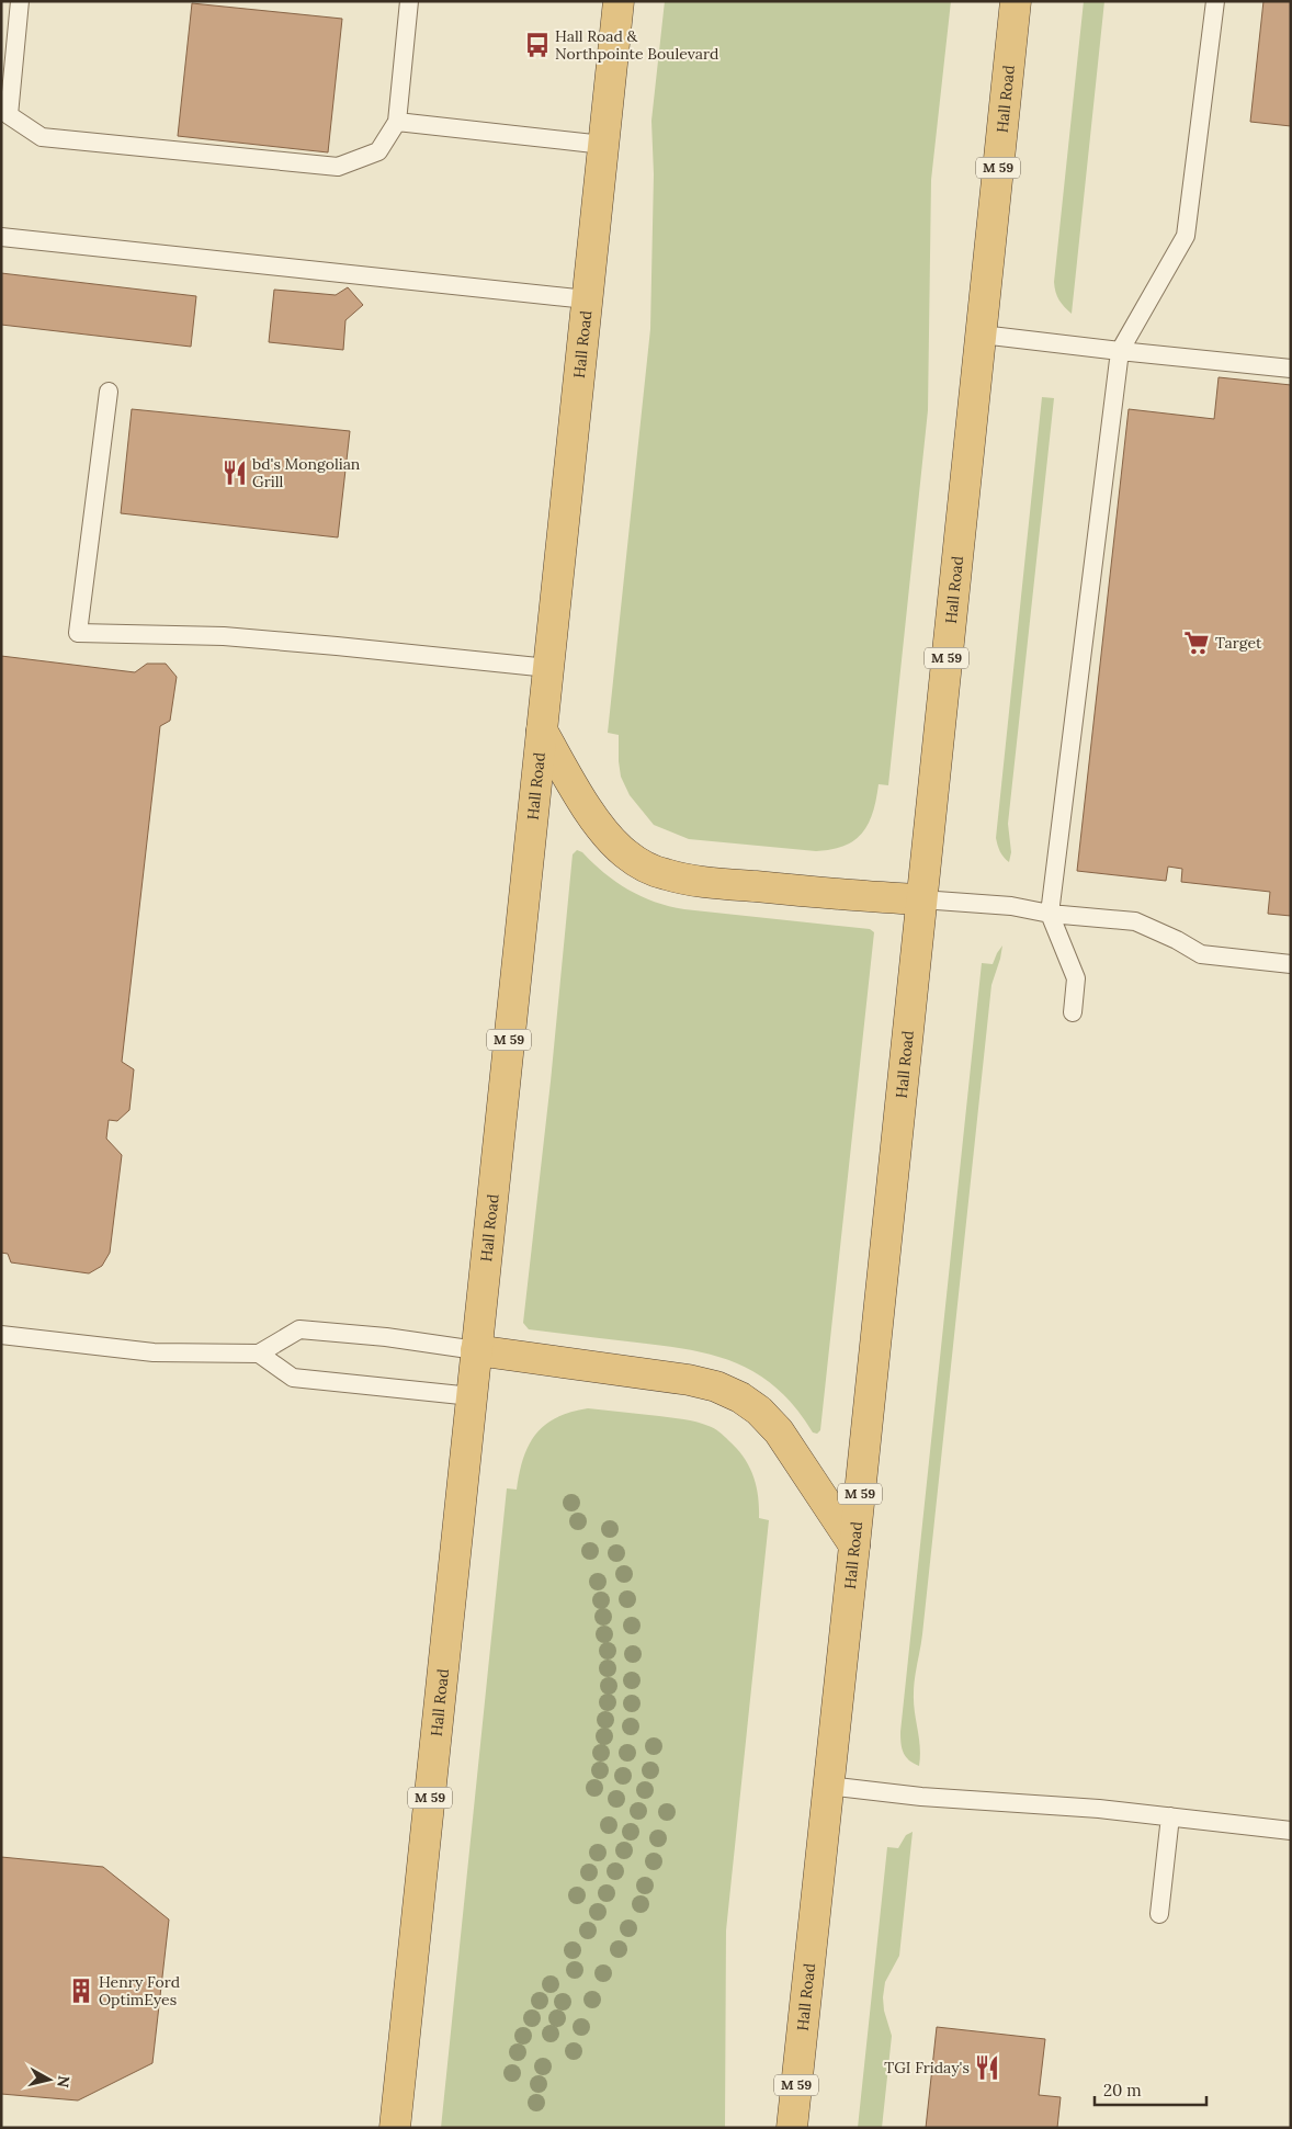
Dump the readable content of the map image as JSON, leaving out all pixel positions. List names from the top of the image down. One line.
{"streets":{"highway":["Hall Road","M 59"]},"places":{"bus stop":["Hall Road & Northpointe Boulevard"],"restaurant":["bd's Mongolian Grill","TGI Friday's"],"supermarket":["Target"],"building":["Henry Ford OptimEyes"]},"scale_bar":"20 m","north":"right"}
